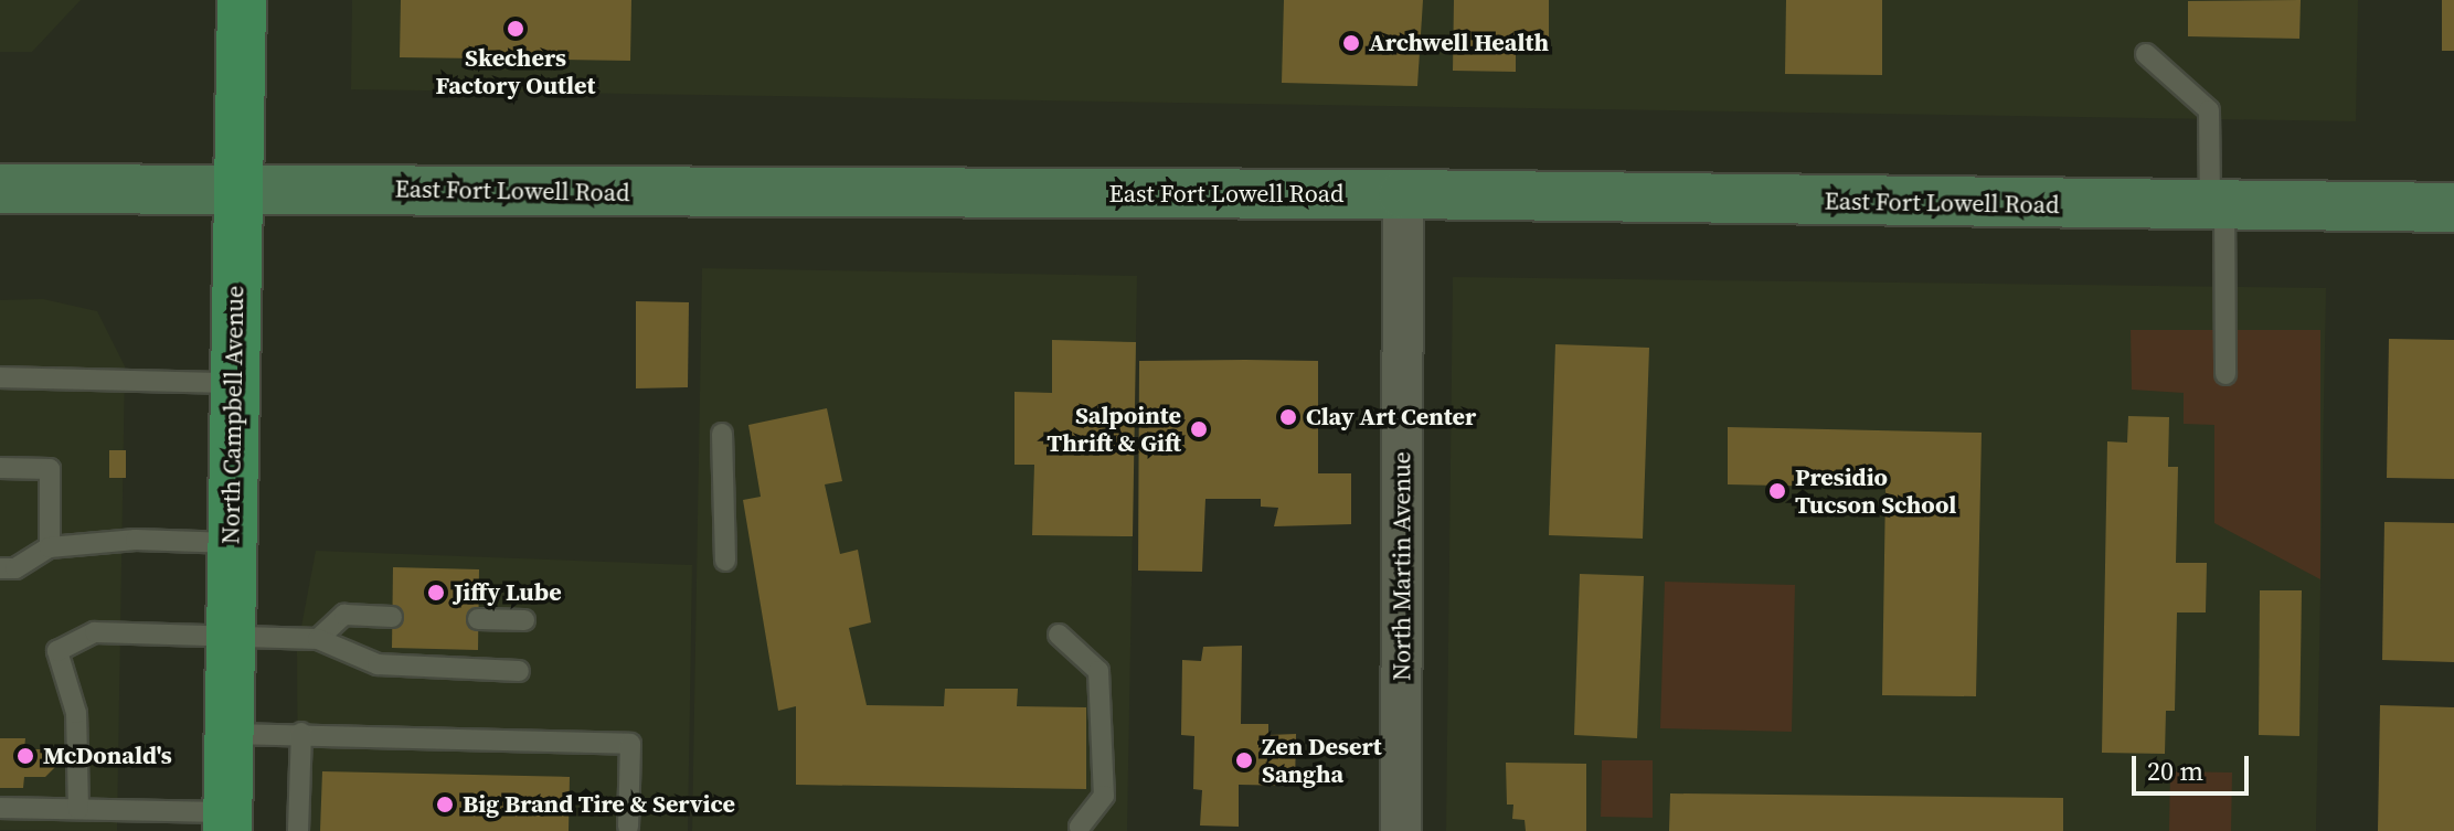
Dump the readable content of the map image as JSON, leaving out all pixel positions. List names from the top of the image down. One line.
{"streets":{"main road":["East Fort Lowell Road","North Campbell Avenue"],"street":["North Martin Avenue"]},"crossings":[["East Fort Lowell Road","North Campbell Avenue"],["East Fort Lowell Road","North Martin Avenue"]],"places":["Skechers Factory Outlet","Archwell Health","Clay Art Center","Salpointe Thrift & Gift","Presidio Tucson School","Jiffy Lube","McDonald's","Zen Desert Sangha","Big Brand Tire & Service"],"scale_bar":"20 m"}
